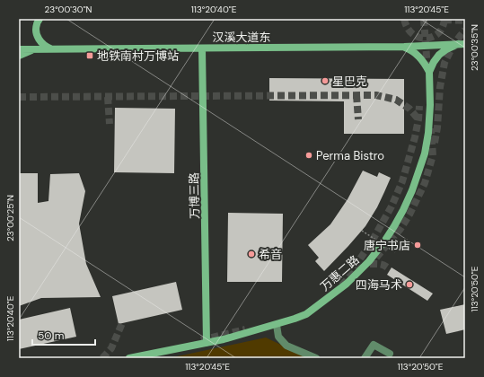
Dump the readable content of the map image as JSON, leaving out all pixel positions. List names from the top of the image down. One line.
{"streets":{"street":["汉溪大道东","万博三路","万惠二路"]},"crossings":[["汉溪大道东","万博三路"],["万博三路","万惠二路"]],"places":{"transit":["地铁南村万博站"],"other":["星巴克","Perma Bistro","唐宁书店","希音","四海马术"]},"scale_bar":"50 m","coordinates":["23°00'30\"N","113°20'40\"E","113°20'45\"E","23°00'35\"N","23°00'25\"N","113°20'50\"E"]}
